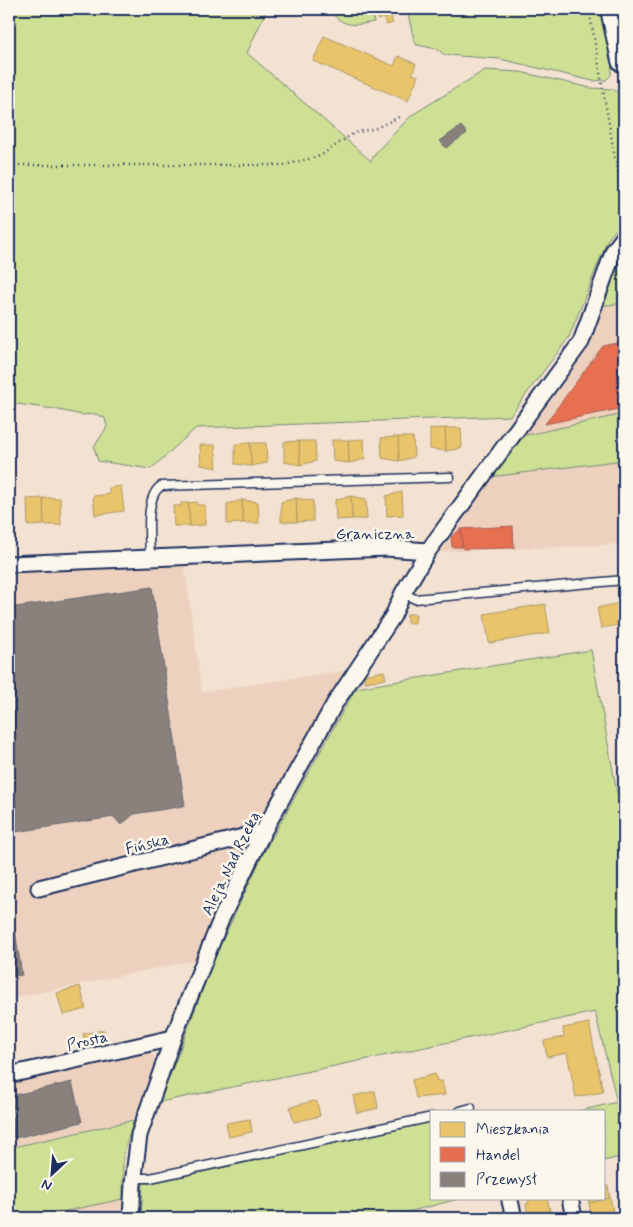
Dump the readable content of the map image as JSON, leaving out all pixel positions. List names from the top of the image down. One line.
{"streets":{"street":["Graniczna","Fińska","Aleja Nad Rzeką","Prosta"]},"crossings":[["Graniczna","Aleja Nad Rzeką"],["Fińska","Aleja Nad Rzeką"],["Aleja Nad Rzeką","Prosta"]],"legend":["Mieszkania","Handel","Przemysł"],"north":"bottom left"}
